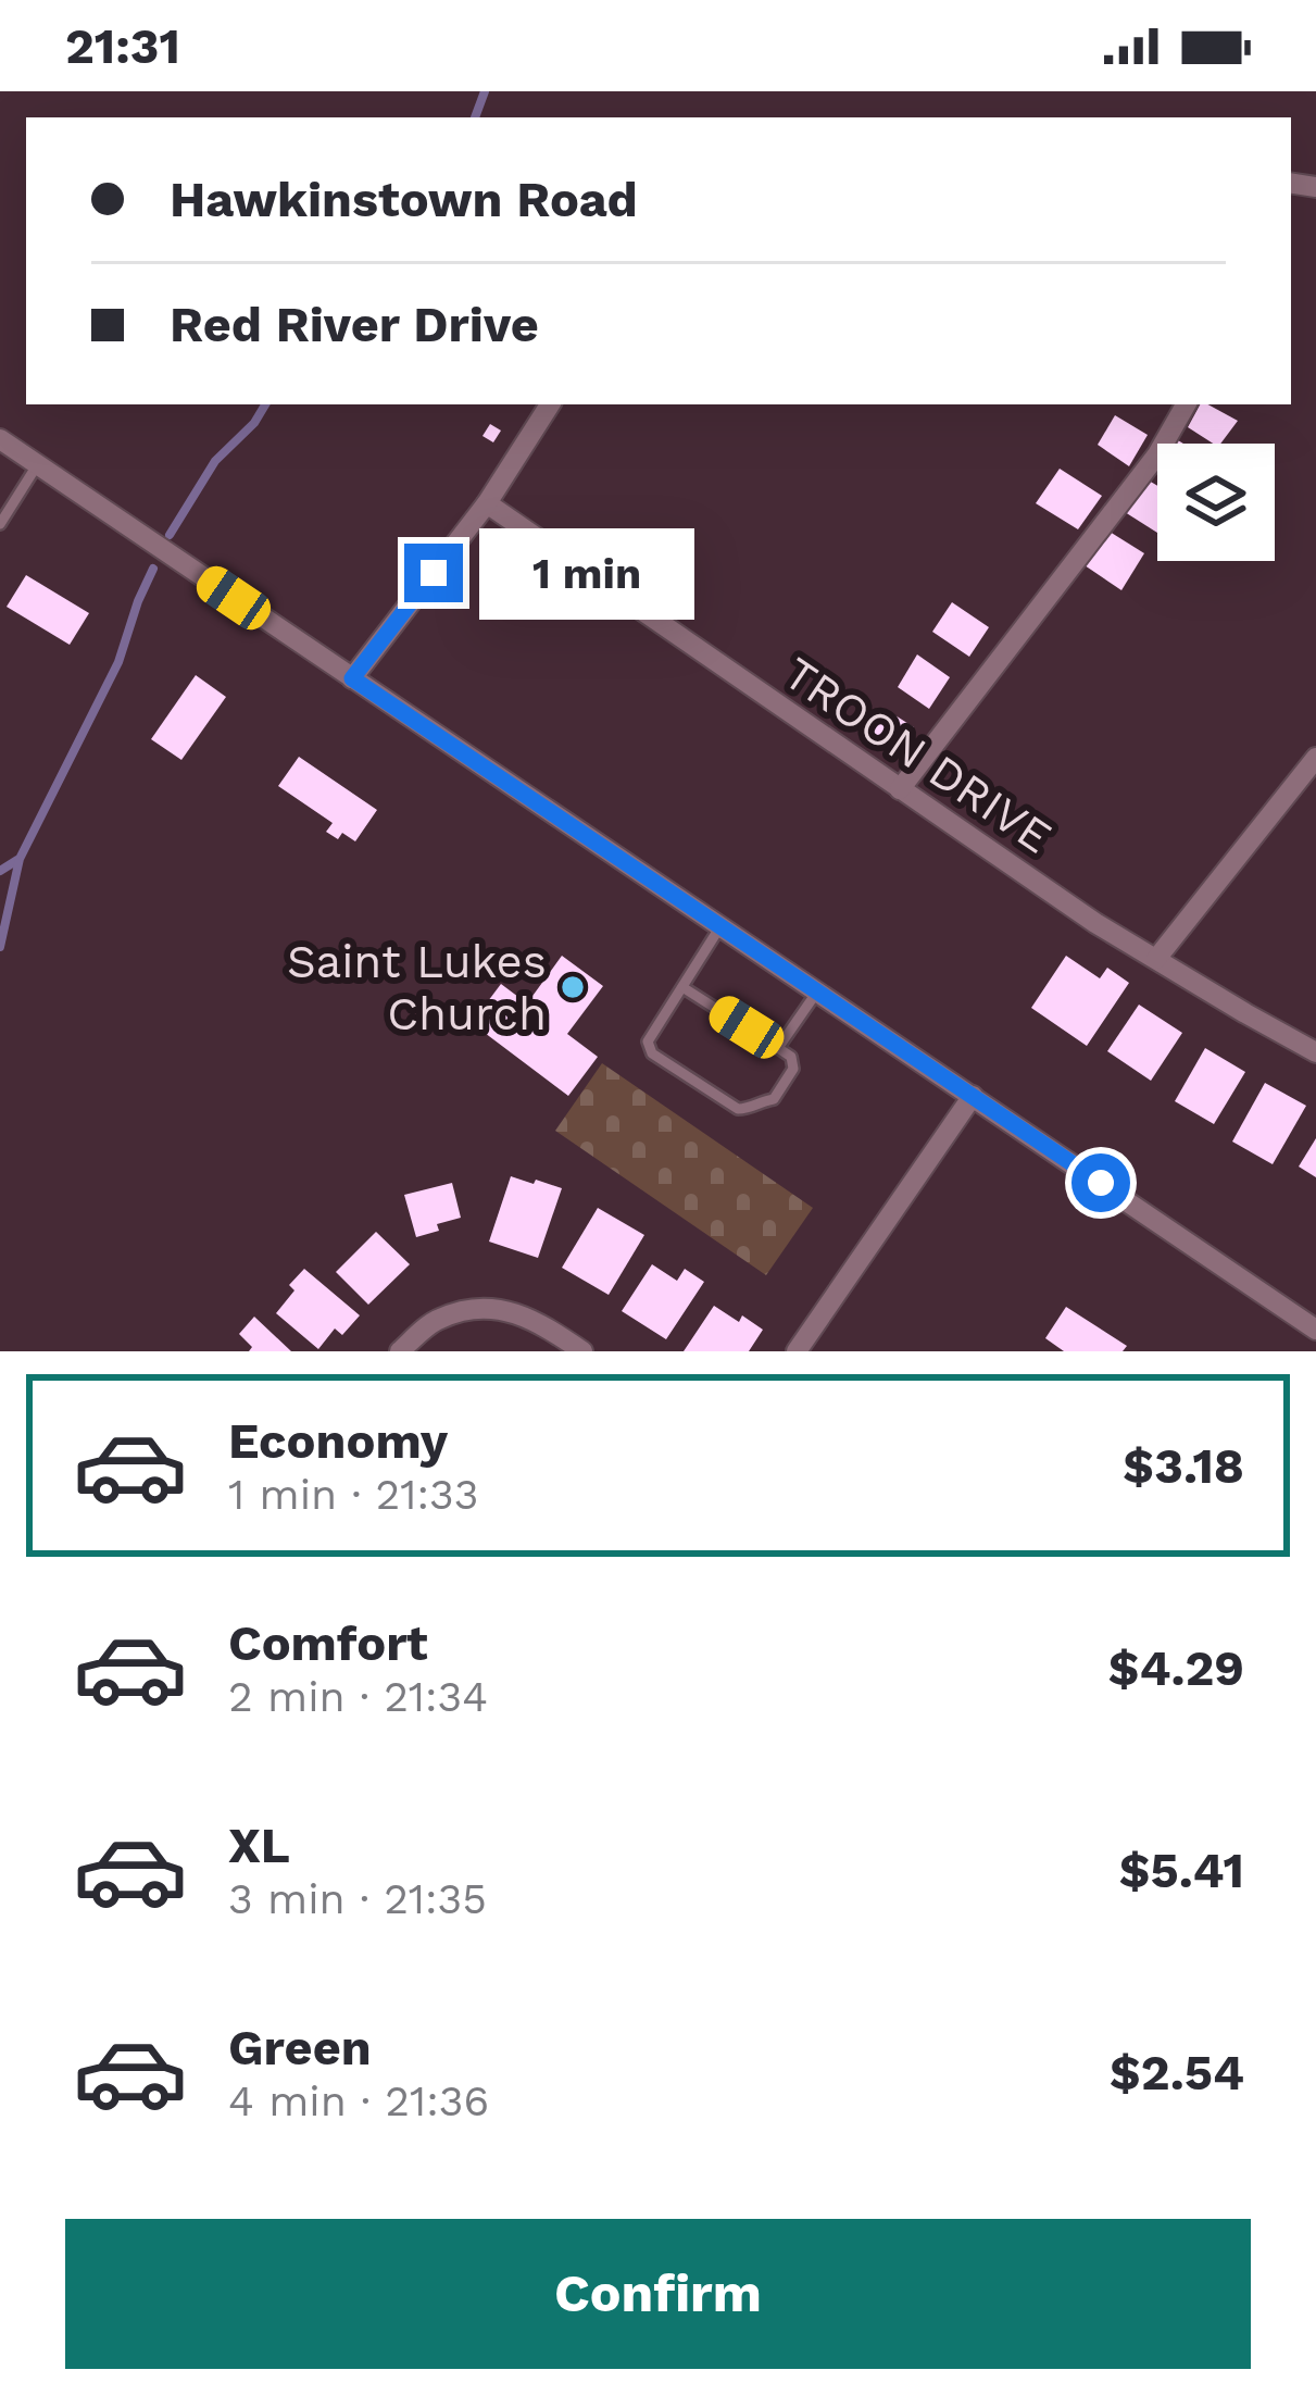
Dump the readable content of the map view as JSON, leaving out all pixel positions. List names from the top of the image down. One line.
{"streets":{"street":["TROON DRIVE"]},"places":["Saint Lukes Church"],"page":{"status":"21:31","banner":["Hawkinstown Road","Red River Drive"],"bubble":"1 min","list":[{"name":"Economy","note":"1 min · 21:33","value":"$3.18"},{"name":"Comfort","note":"2 min · 21:34","value":"$4.29"},{"name":"XL","note":"3 min · 21:35","value":"$5.41"},{"name":"Green","note":"4 min · 21:36","value":"$2.54"}],"buttons":"Confirm"}}
